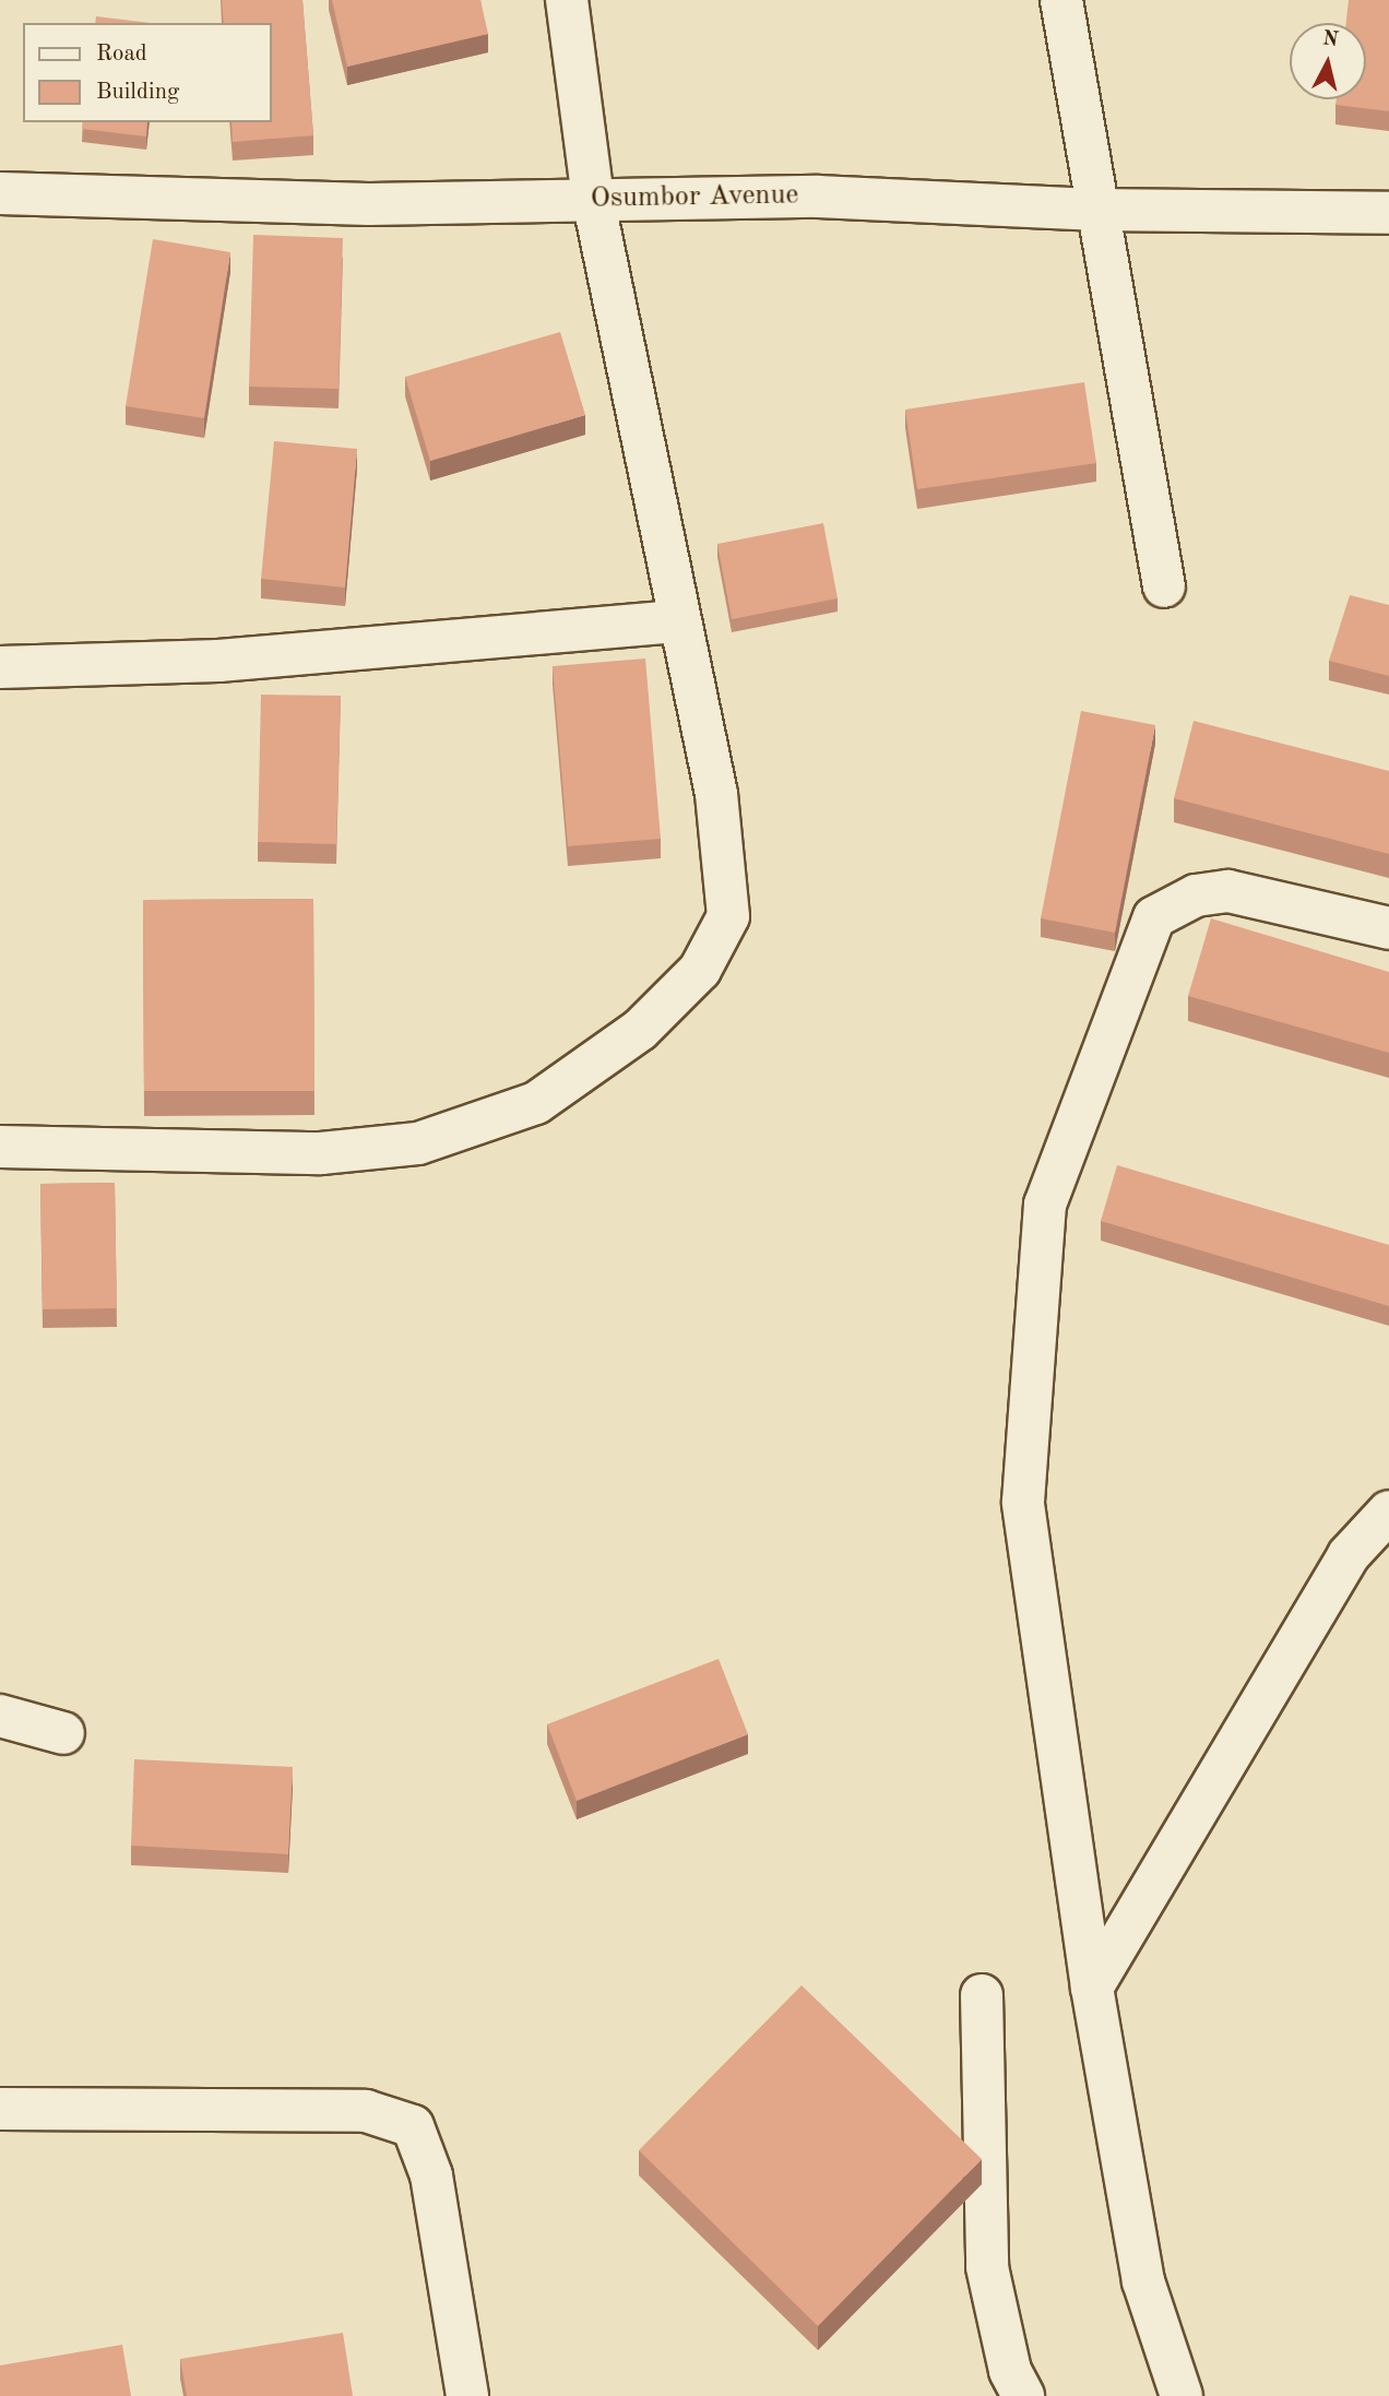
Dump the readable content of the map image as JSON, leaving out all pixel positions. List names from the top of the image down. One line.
{"streets":{"street":["Osumbor Avenue"]},"legend":["Road","Building"],"north":"top"}
